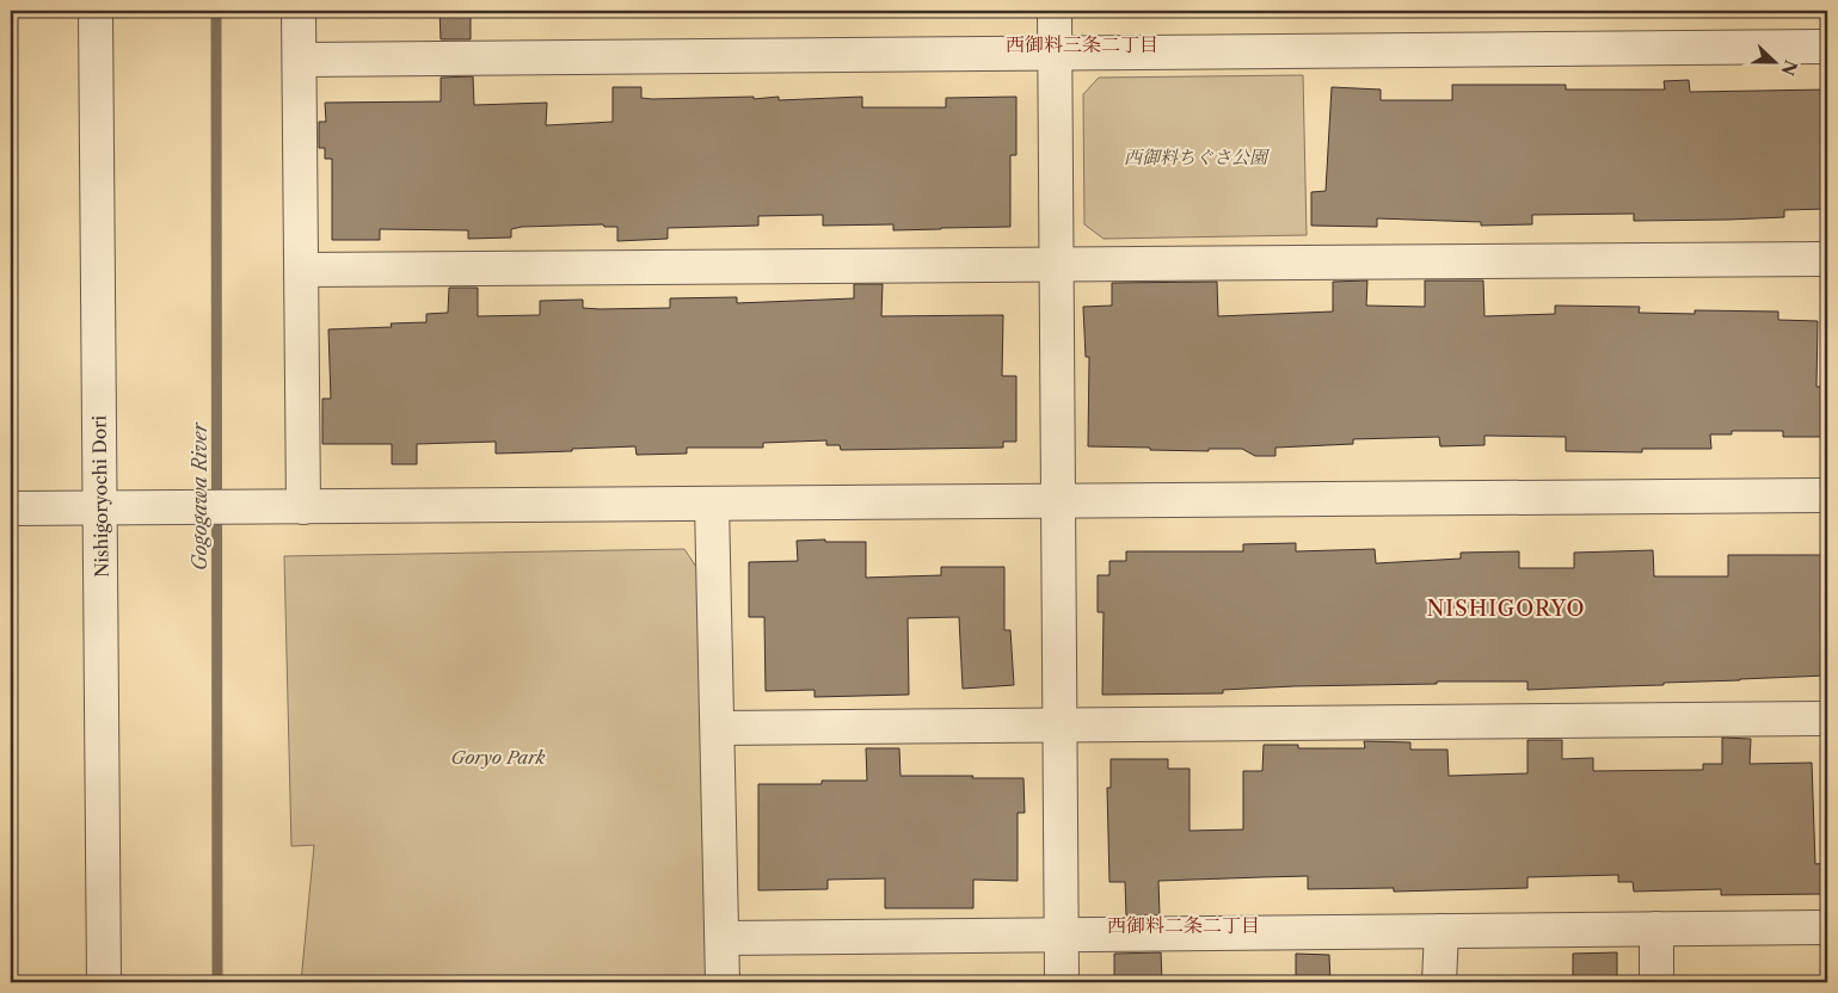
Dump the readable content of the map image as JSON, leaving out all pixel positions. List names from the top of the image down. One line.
{"streets":{"street":["Nishigoryochi Dori"]},"districts":["西御料三条二丁目","NISHIGORYO","西御料二条二丁目"],"water":["Gogogawa River"],"parks":["西御料ちぐさ公園","Goryo Park"],"north":"right"}
